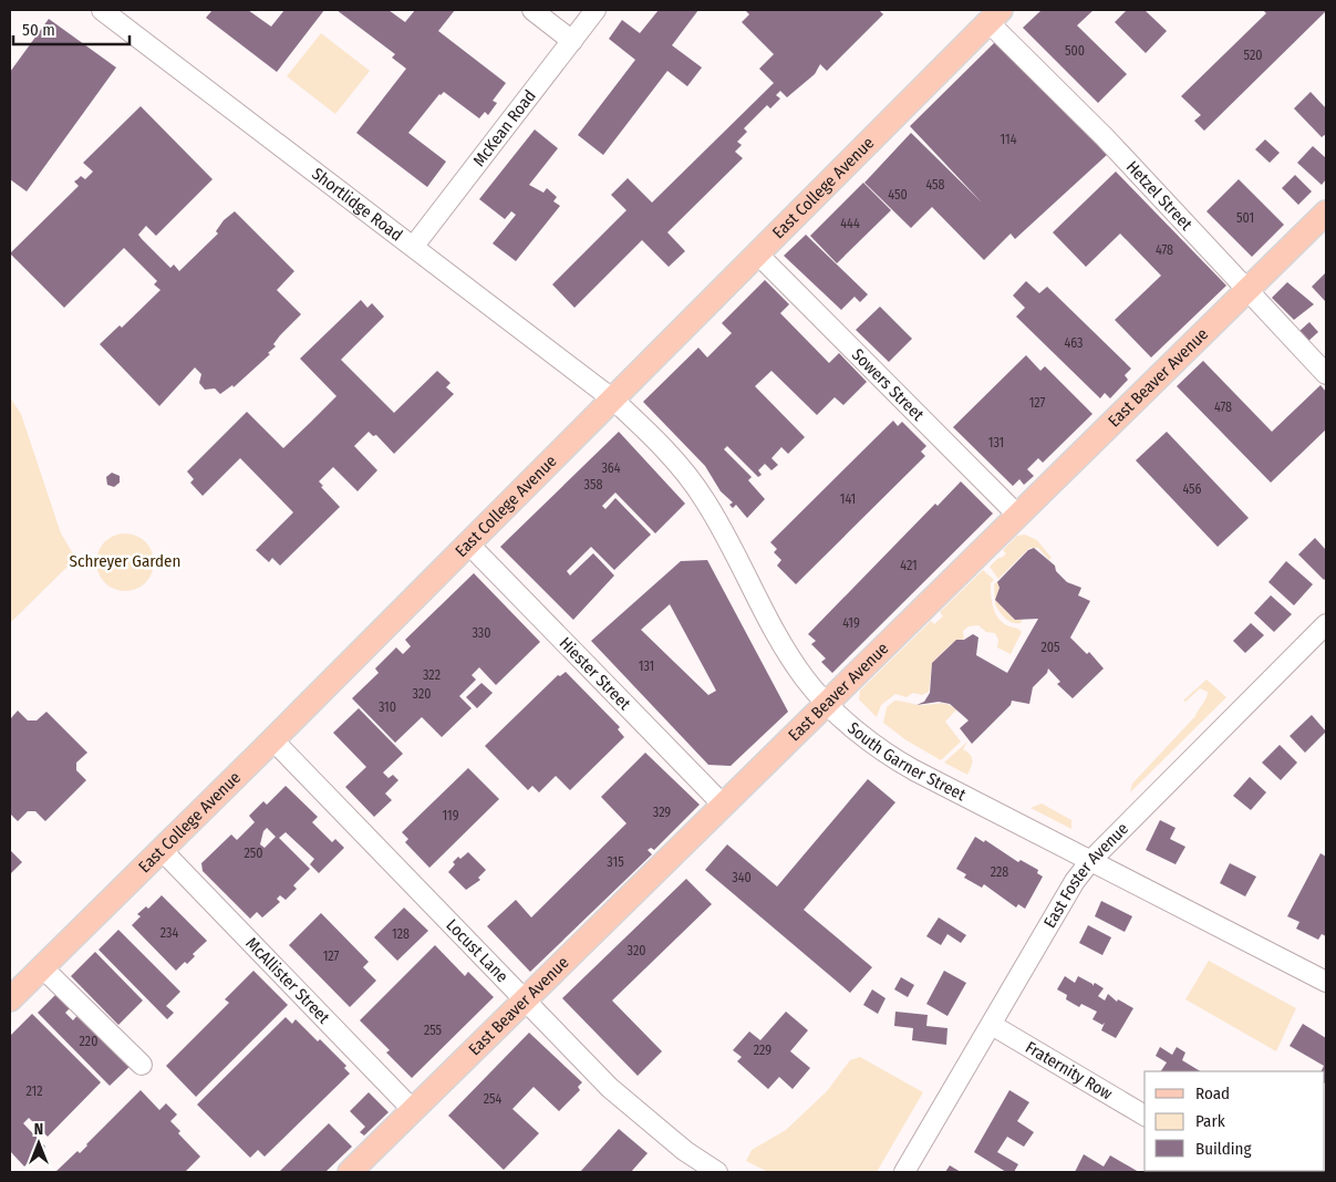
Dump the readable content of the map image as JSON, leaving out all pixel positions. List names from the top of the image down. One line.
{"streets":{"main road":["East College Avenue","East Beaver Avenue"],"street":["McKean Road","Hetzel Street","Shortlidge Road","Sowers Street","Hiester Street","South Garner Street","East Foster Avenue","Locust Lane","McAllister Street","Fraternity Row"]},"crossings":[["McKean Road","Shortlidge Road"],["East College Avenue","Hetzel Street"],["East College Avenue","Shortlidge Road"],["East College Avenue","Sowers Street"],["East College Avenue","Hiester Street"],["East College Avenue","South Garner Street"],["East College Avenue","Locust Lane"],["East College Avenue","McAllister Street"],["Hetzel Street","East Beaver Avenue"],["Shortlidge Road","South Garner Street"],["East Beaver Avenue","Sowers Street"],["East Beaver Avenue","Hiester Street"],["East Beaver Avenue","South Garner Street"],["East Beaver Avenue","Locust Lane"],["East Beaver Avenue","McAllister Street"],["South Garner Street","East Foster Avenue"],["East Foster Avenue","Fraternity Row"]],"parks":["Schreyer Garden"],"house_numbers":["500","520","114","458","450","501","444","478","463","127","478","131","364","358","456","141","421","419","330","205","131","322","320","310","329","119","250","315","228","340","234","128","320","127","255","220","229","212","254"],"legend":["Road","Park","Building"],"scale_bar":"50 m","north":"top"}
